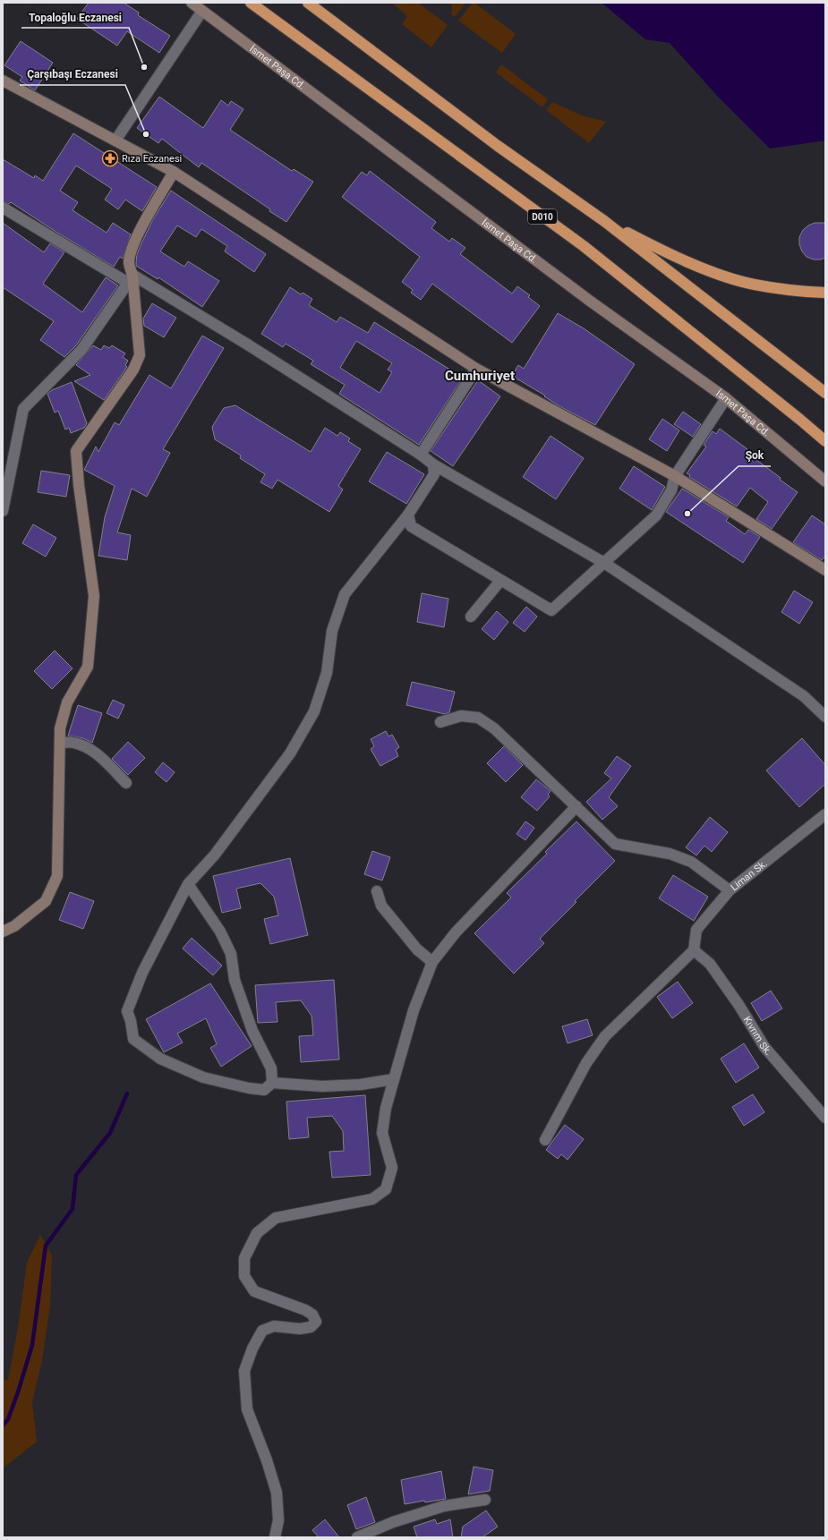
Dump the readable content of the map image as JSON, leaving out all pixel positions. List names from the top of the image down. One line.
{"streets":{"highway":["D010"],"street":["İsmet Paşa Cd.","Liman Sk.","Kıvrım Sk."]},"crossings":[["Liman Sk.","Kıvrım Sk."]],"districts":["Cumhuriyet"],"places":{"other":["Topaloğlu Eczanesi","Çarşıbaşı Eczanesi","Şok"],"pharmacy":["Rıza Eczanesi"]}}
